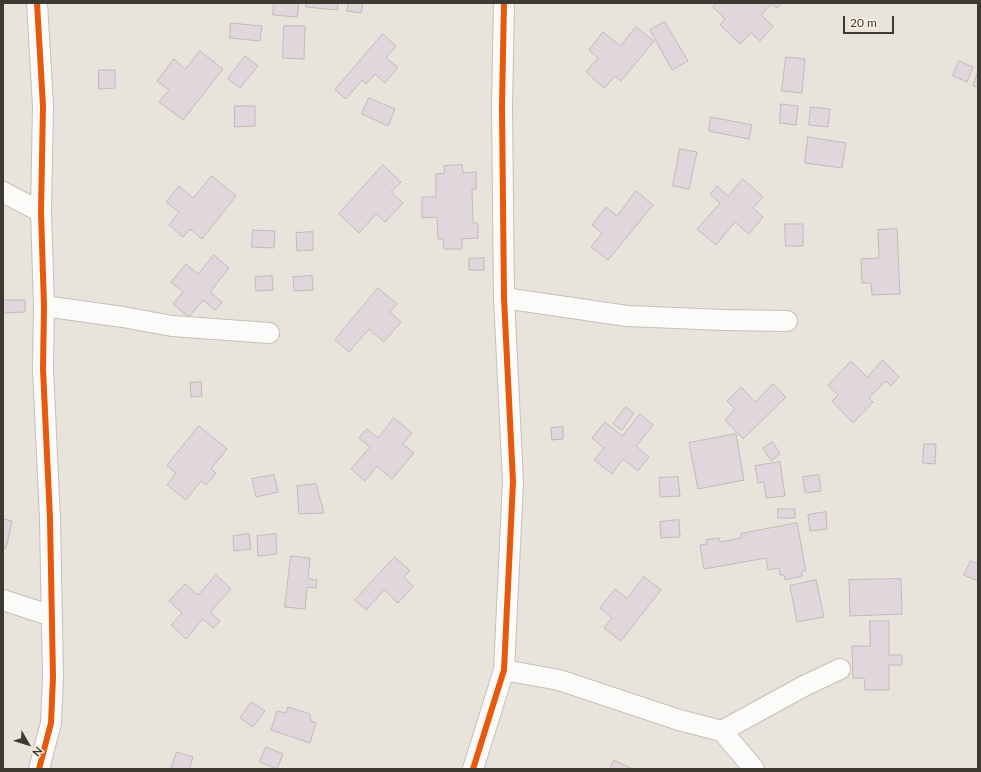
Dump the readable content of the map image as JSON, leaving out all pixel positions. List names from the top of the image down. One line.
{"scale_bar":"20 m","north":"bottom right"}
